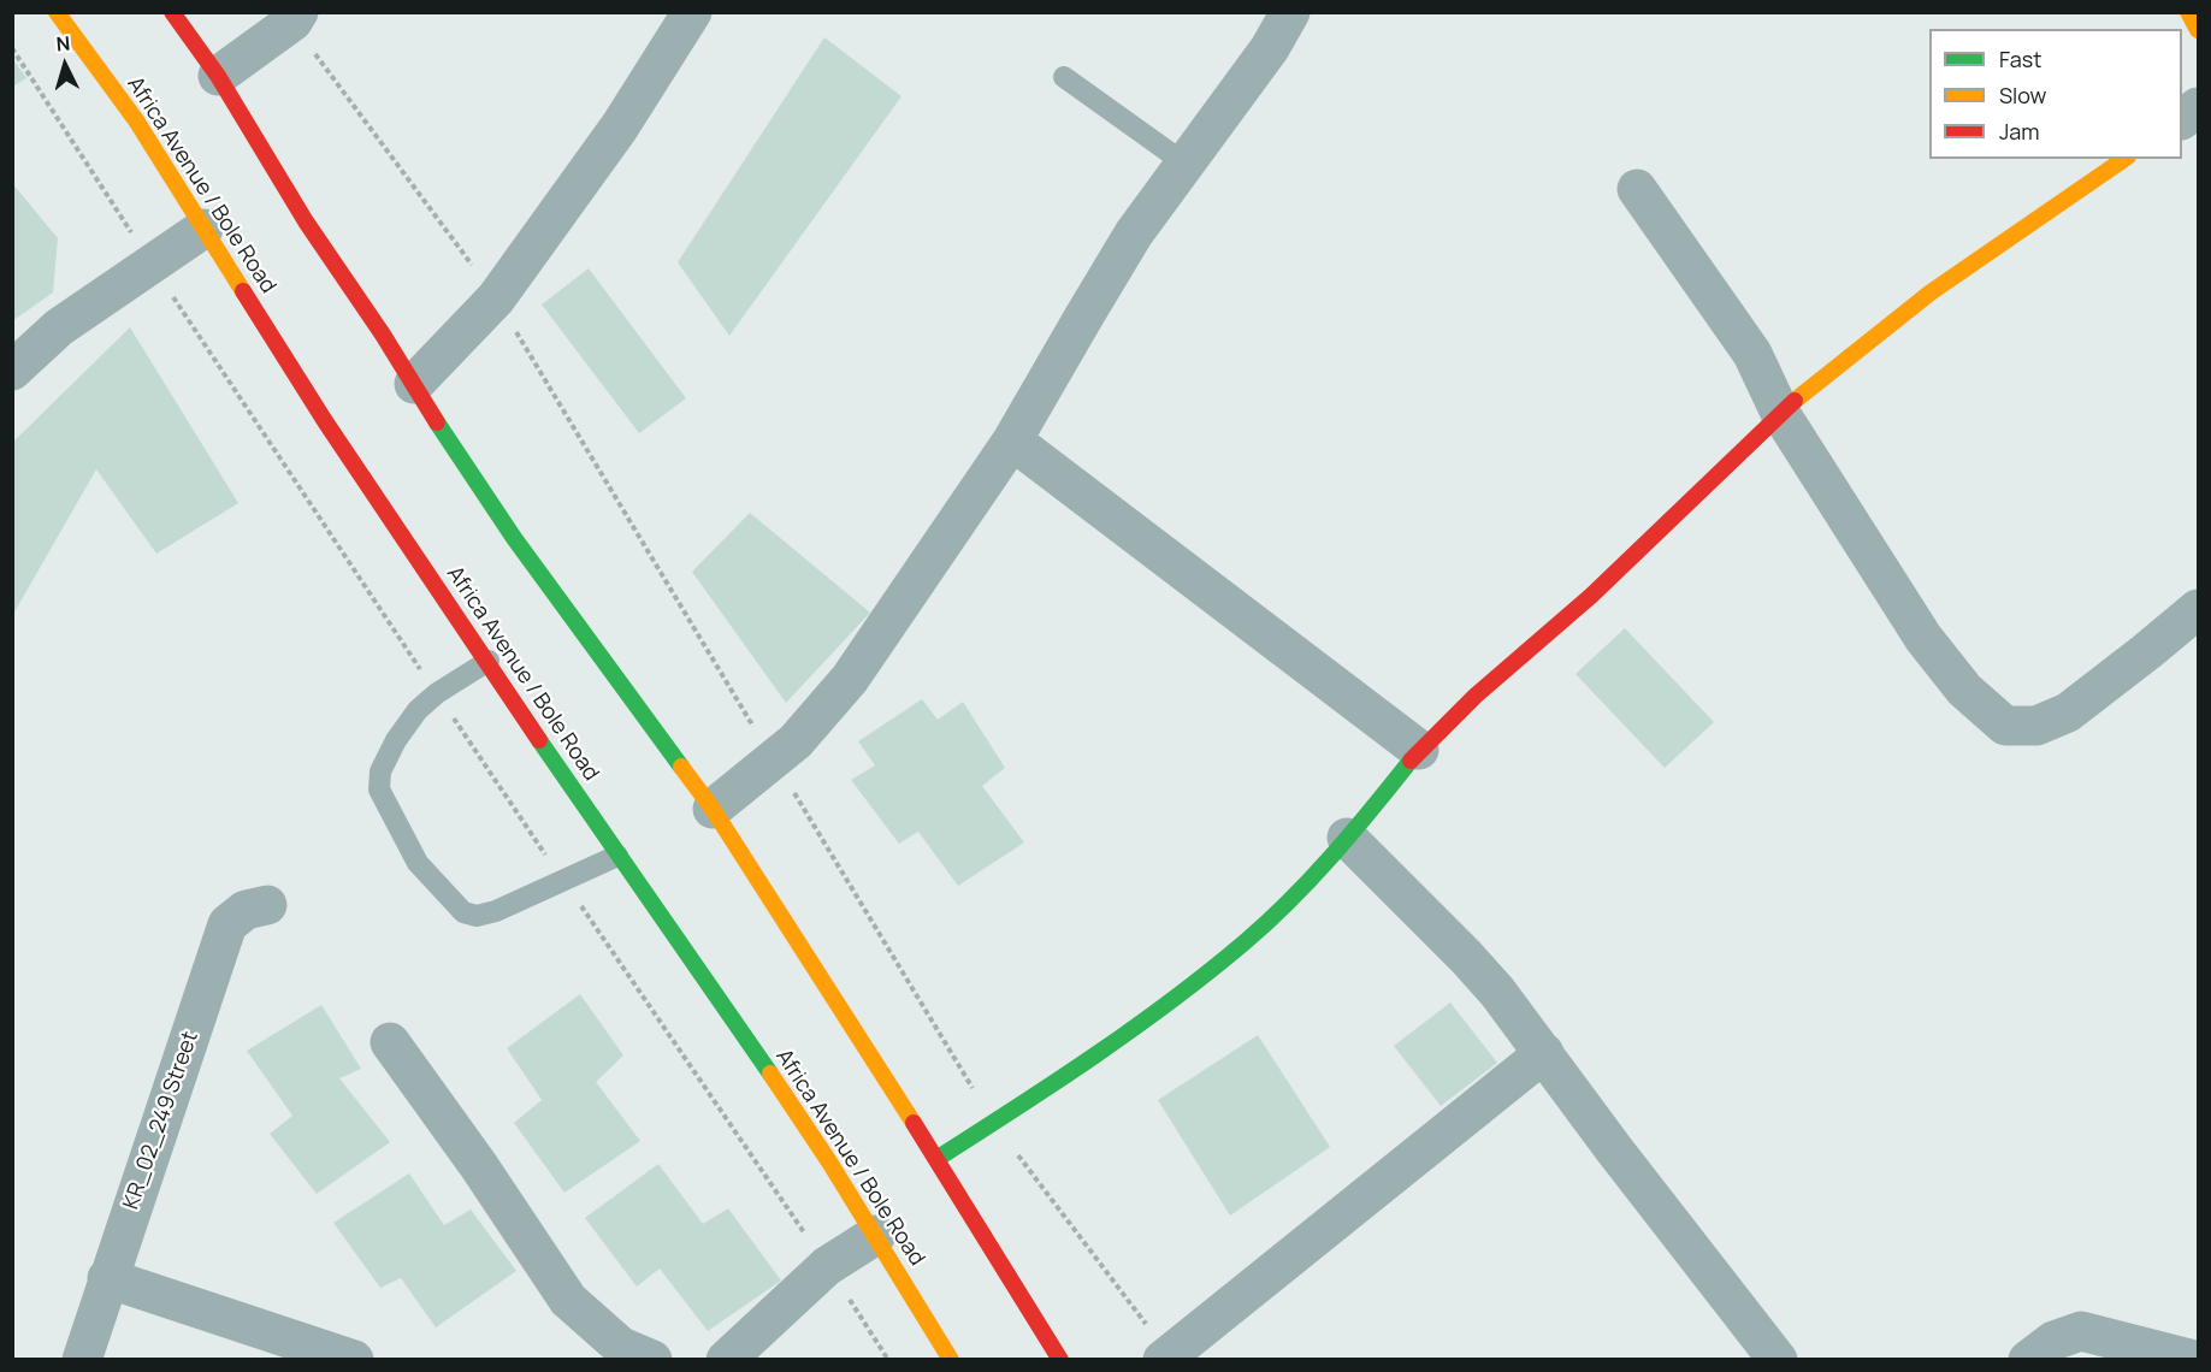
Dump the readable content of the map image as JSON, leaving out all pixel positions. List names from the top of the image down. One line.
{"streets":{"main road":["Africa Avenue / Bole Road"],"street":["KR_02_249 Street"]},"legend":["Fast","Slow","Jam"],"north":"top"}
